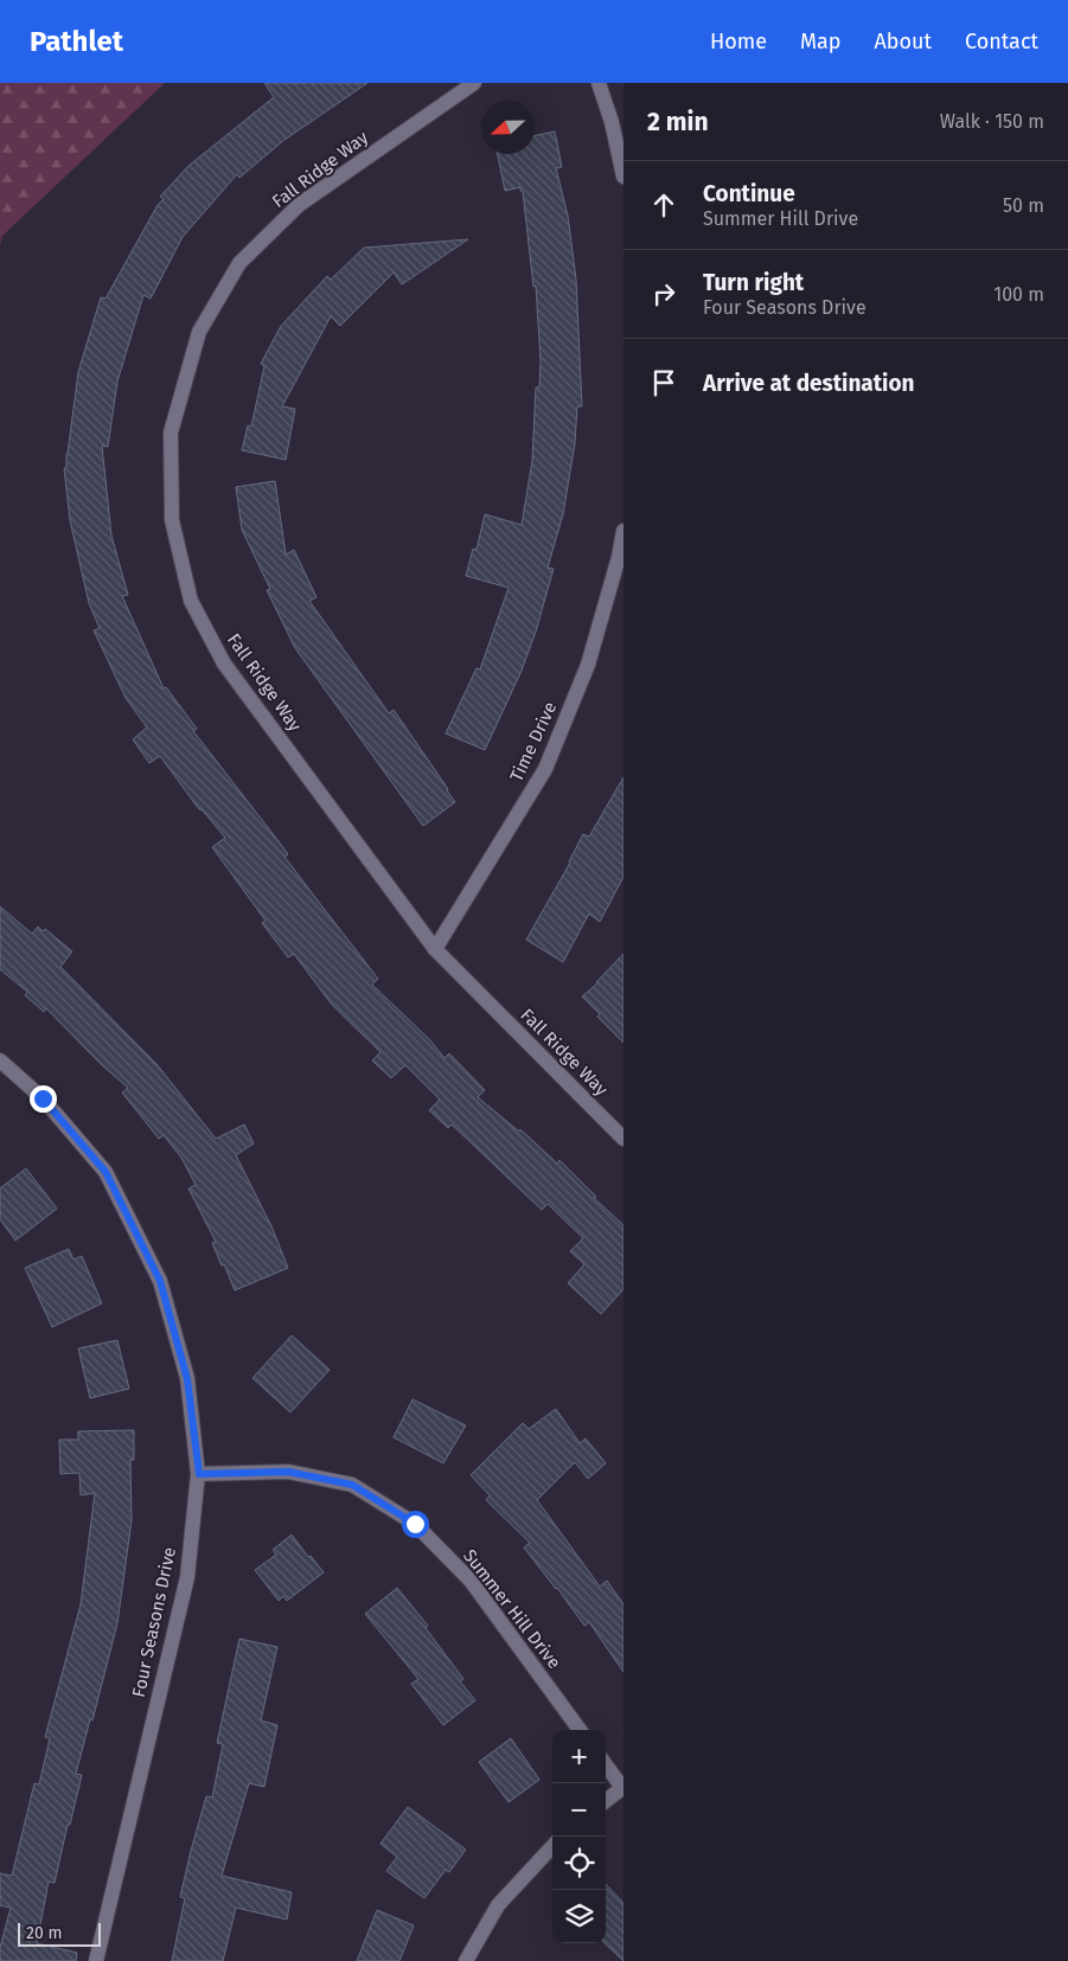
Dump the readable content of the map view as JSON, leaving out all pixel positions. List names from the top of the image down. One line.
{"streets":{"street":["Fall Ridge Way","Time Drive","Summer Hill Drive","Four Seasons Drive"]},"crossings":[["Fall Ridge Way","Time Drive"],["Summer Hill Drive","Four Seasons Drive"]],"scale_bar":"20 m","north":"left","page":{"header":"Pathlet","nav":["Home","Map","About","Contact"],"heading":["2 min","Walk · 150 m"],"list":[["Continue","Summer Hill Drive","50 m"],["Turn right","Four Seasons Drive","100 m"],"Arrive at destination"],"map_buttons":["+","−"],"scale":"20 m"}}
